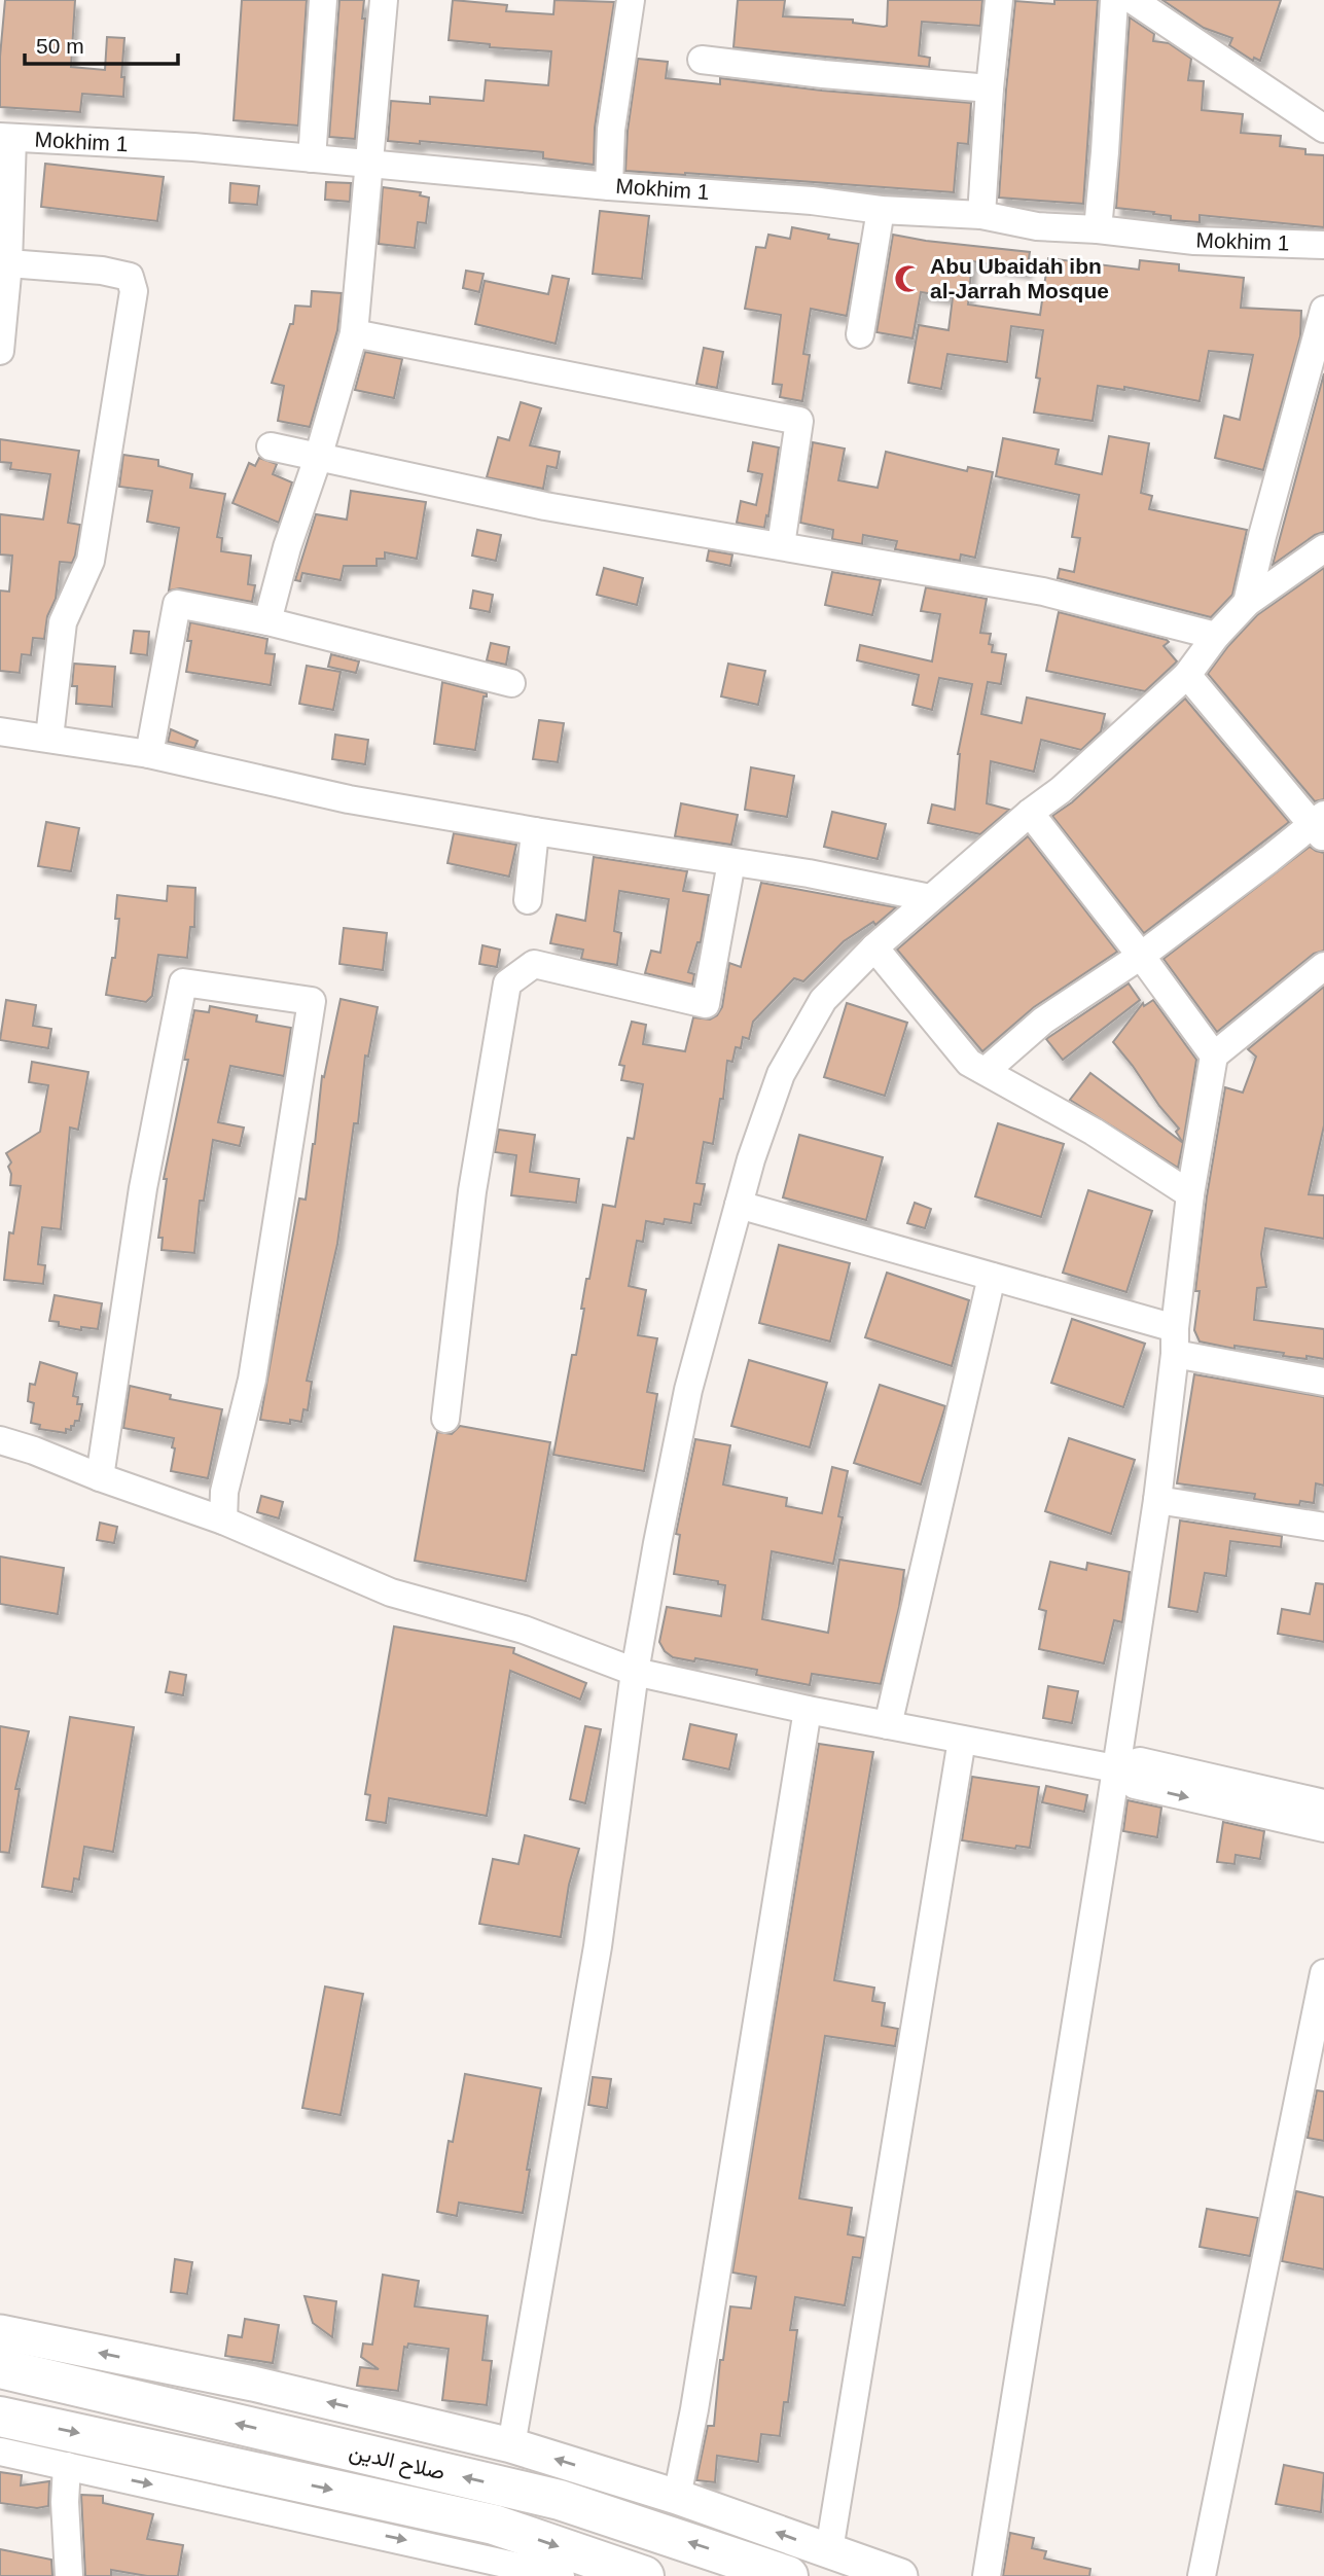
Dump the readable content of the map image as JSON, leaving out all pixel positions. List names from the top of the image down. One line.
{"streets":{"highway":["صلاح الدين"],"street":["Mokhim 1"]},"places":{"mosque":["Abu Ubaidah ibn al-Jarrah Mosque"]},"scale_bar":"50 m"}
